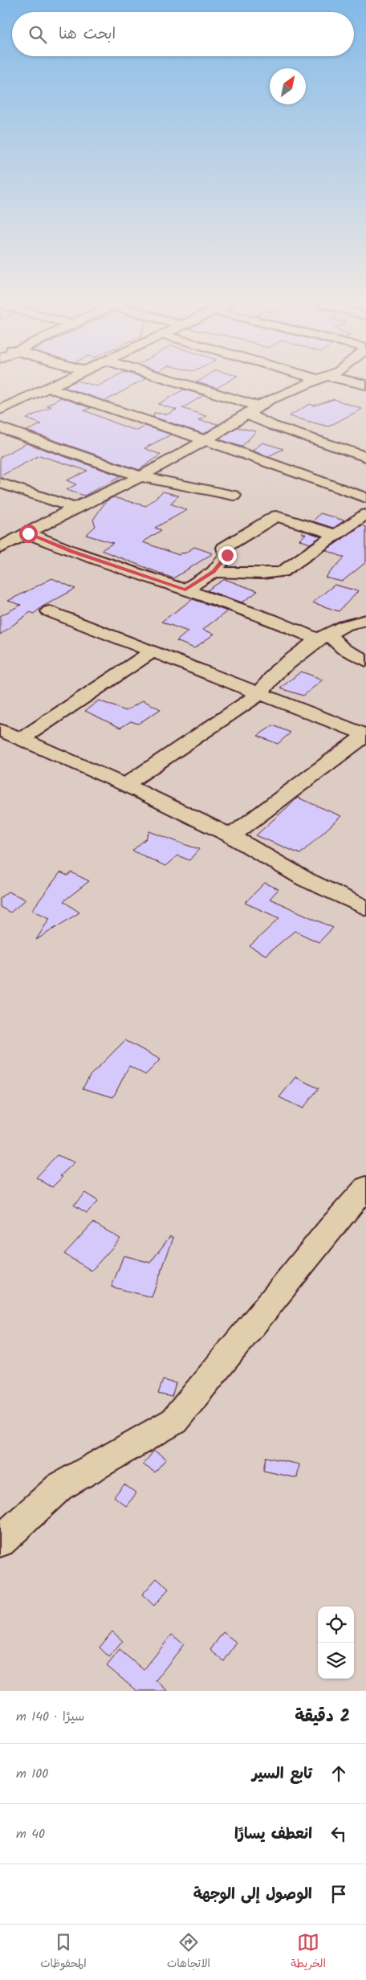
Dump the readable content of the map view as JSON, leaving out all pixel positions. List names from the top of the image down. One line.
{"north":"top right","page":{"search":"ابحث هنا","heading":["2 دقيقة","سيرًا · 140 m"],"list":[["تابع السير","100 m"],["انعطف يسارًا","40 m"],"الوصول إلى الوجهة"],"nav":["الخريطة","الاتجاهات","المحفوظات"]}}
